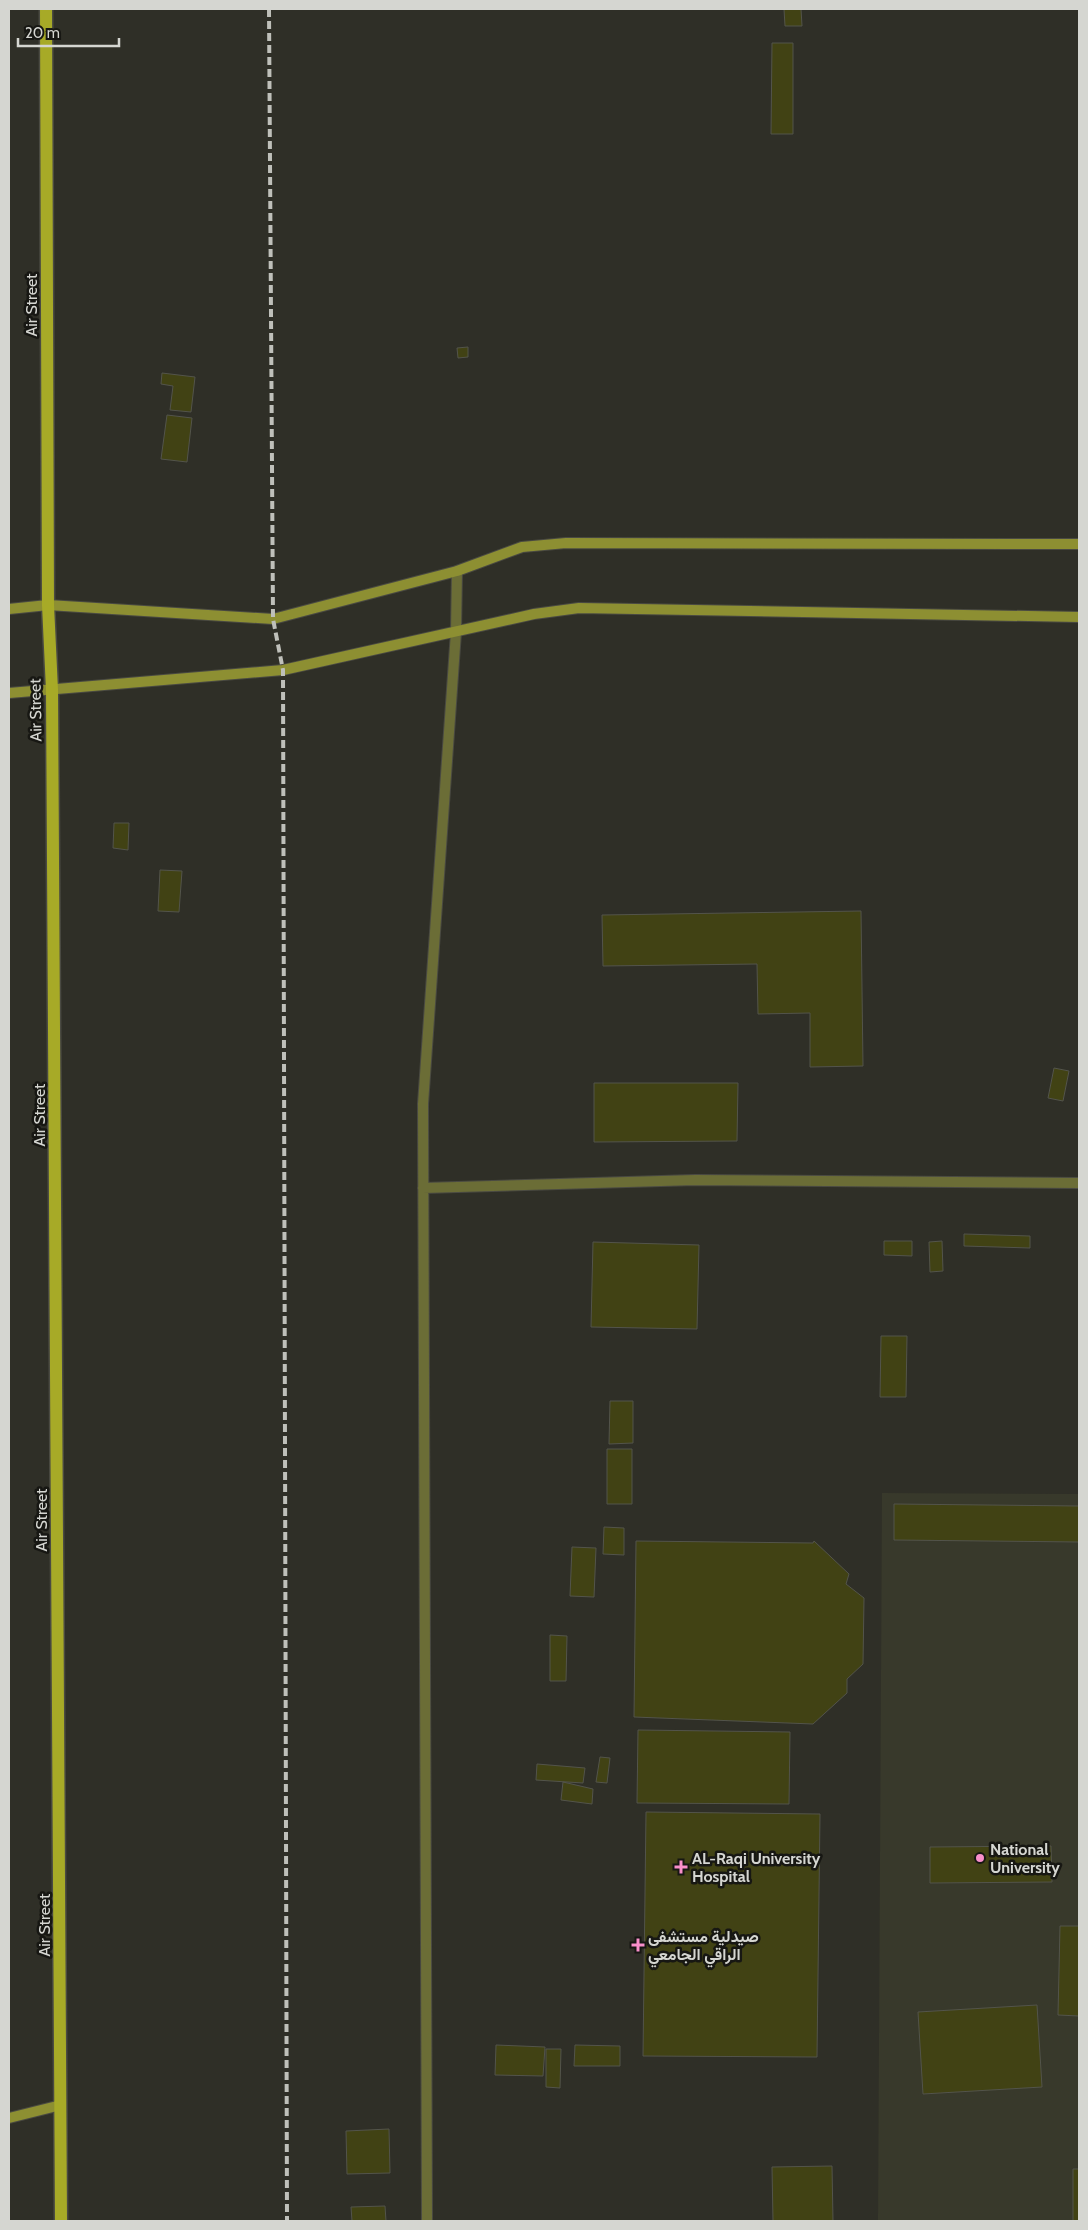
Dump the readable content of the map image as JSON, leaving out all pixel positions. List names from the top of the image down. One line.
{"streets":{"main road":["Air Street"]},"places":{"other":["National University"],"health":["AL-Raqi University Hospital","صيدلية مستشفى الراقي الجامعي"]},"scale_bar":"20 m"}
